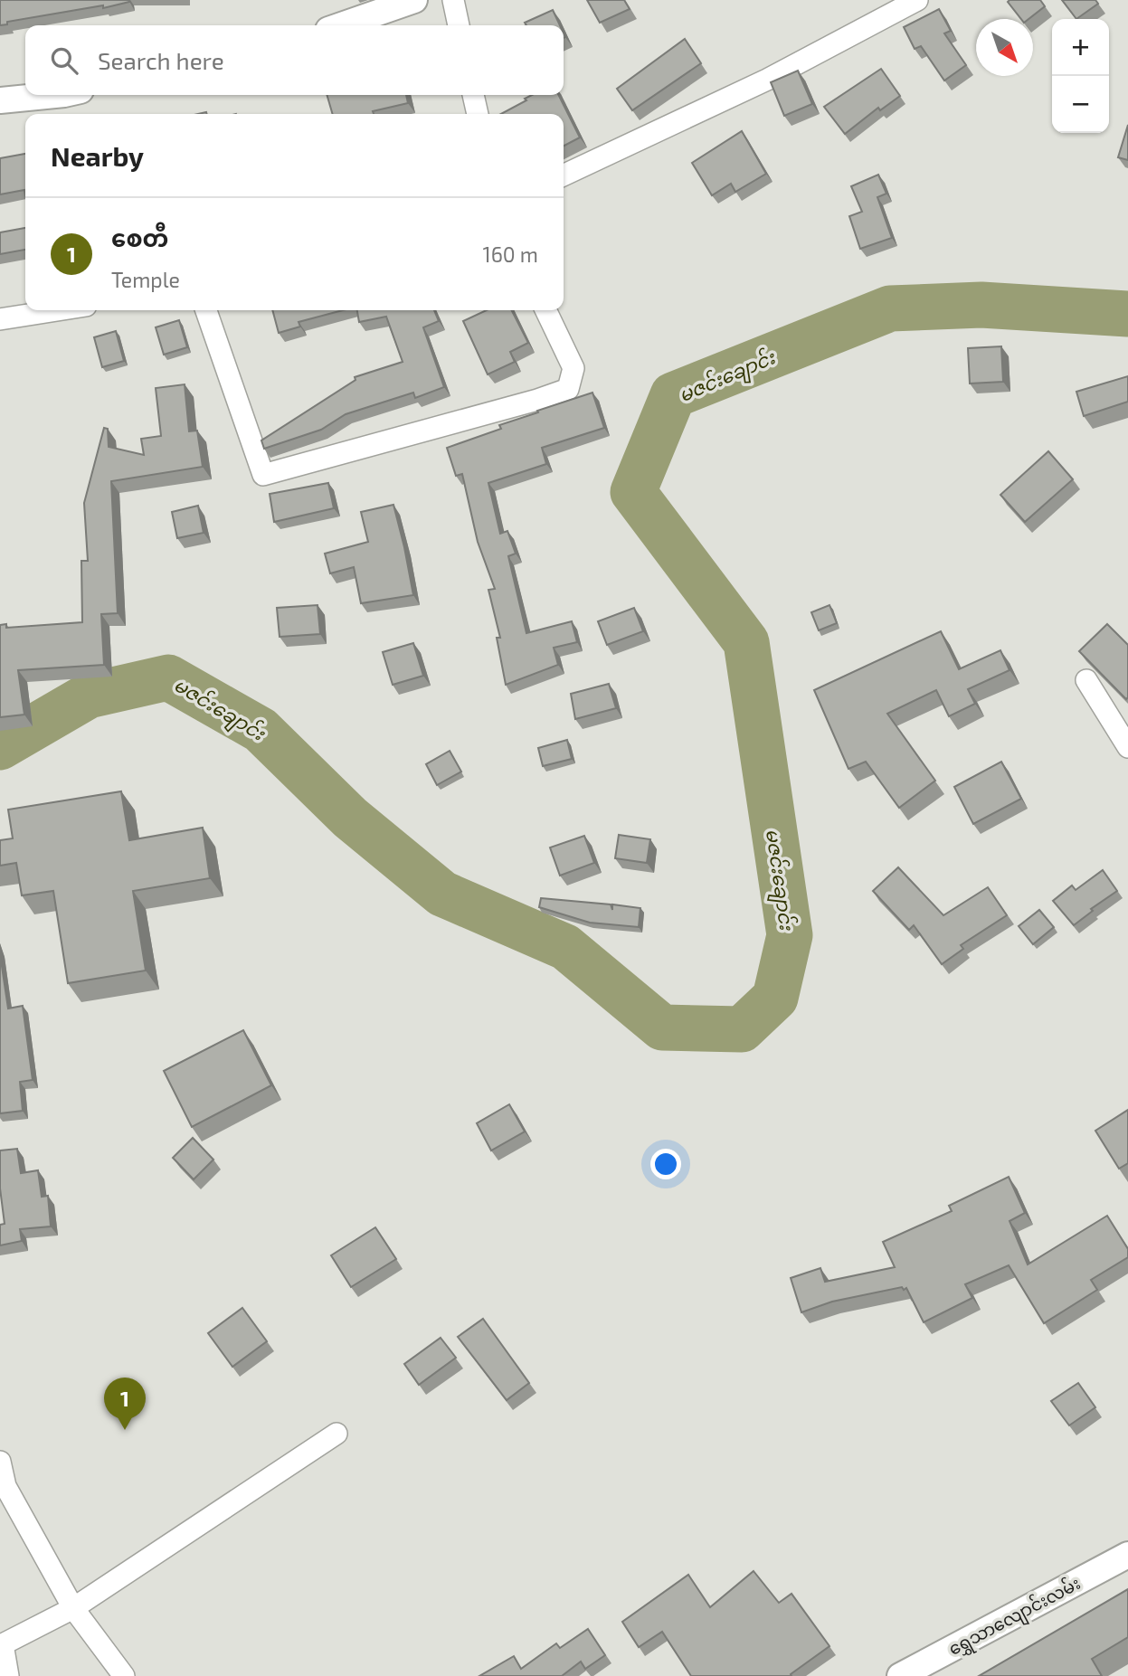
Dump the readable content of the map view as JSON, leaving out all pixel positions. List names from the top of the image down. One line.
{"streets":{"street":["ရွှေသာလျောင်းလမ်း"]},"water":["မဇင်းချောင်း"],"north":"bottom right","page":{"map_buttons":["+","−"],"search":"Search here","heading":"Nearby","list":[{"mark":"1","name":"စေတီ","note":"Temple","value":"160 m"}],"pins":"1"}}
